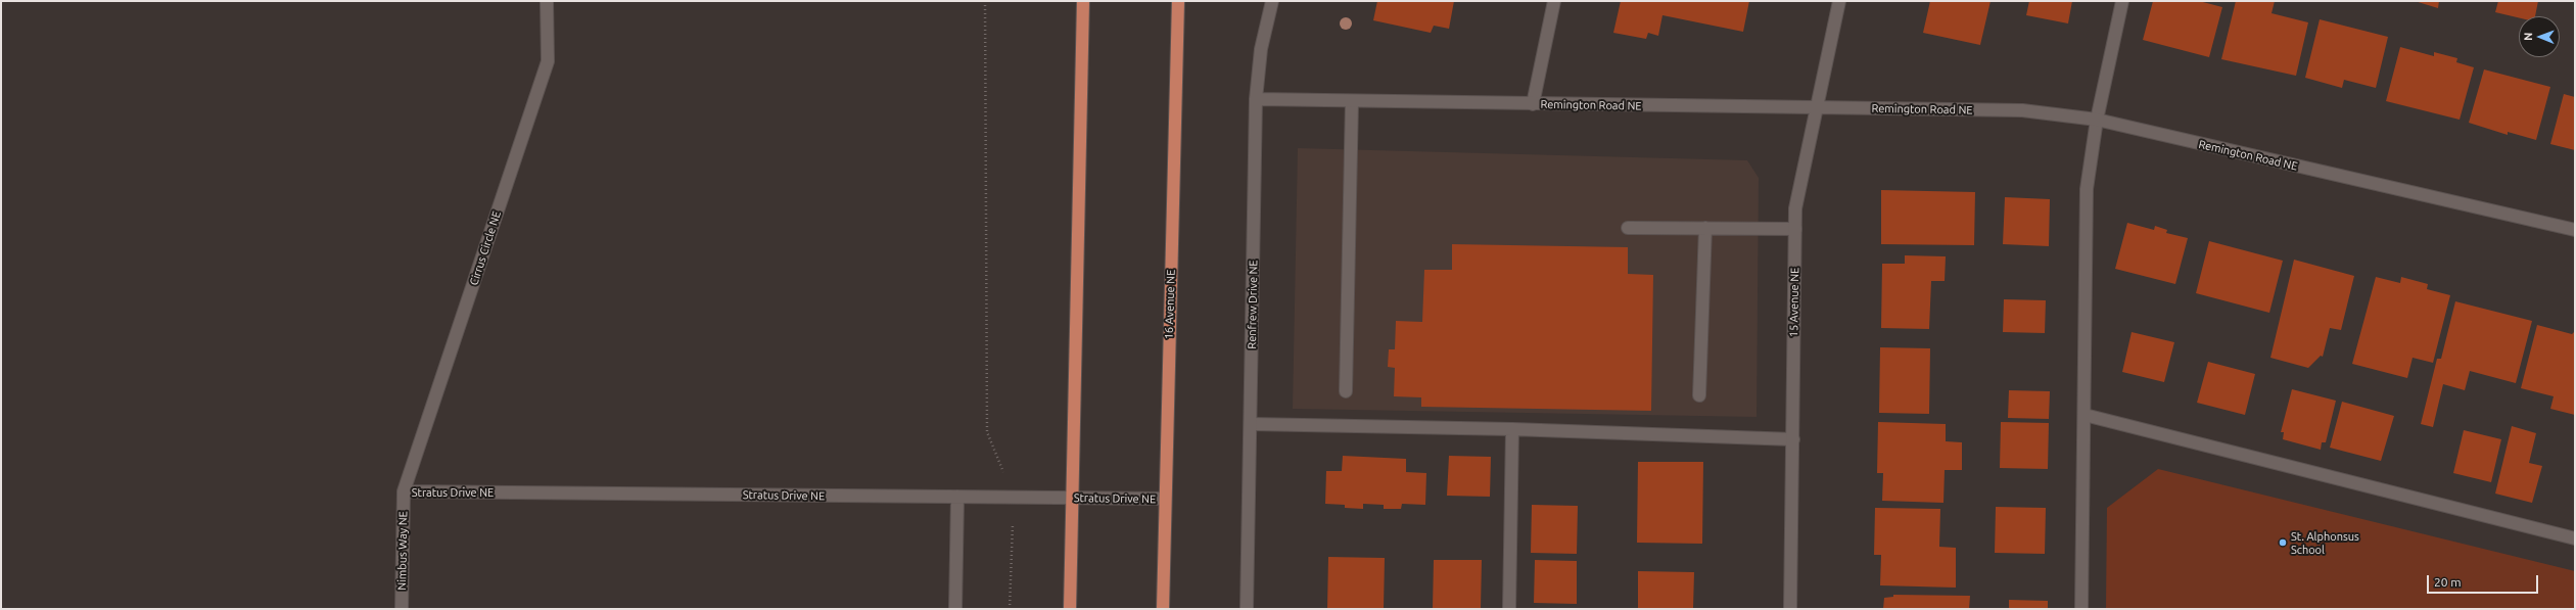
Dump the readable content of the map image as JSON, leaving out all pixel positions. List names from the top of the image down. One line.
{"streets":{"highway":["16 Avenue NE"],"street":["Remington Road NE","Cirrus Circle NE","15 Avenue NE","Renfrew Drive NE","Stratus Drive NE","Nimbus Way NE"]},"crossings":[["Remington Road NE","15 Avenue NE"],["Remington Road NE","Renfrew Drive NE"],["Cirrus Circle NE","Stratus Drive NE"],["Cirrus Circle NE","Nimbus Way NE"],["16 Avenue NE","Stratus Drive NE"],["Stratus Drive NE","Nimbus Way NE"]],"places":["St. Alphonsus School"],"scale_bar":"20 m","north":"left"}
